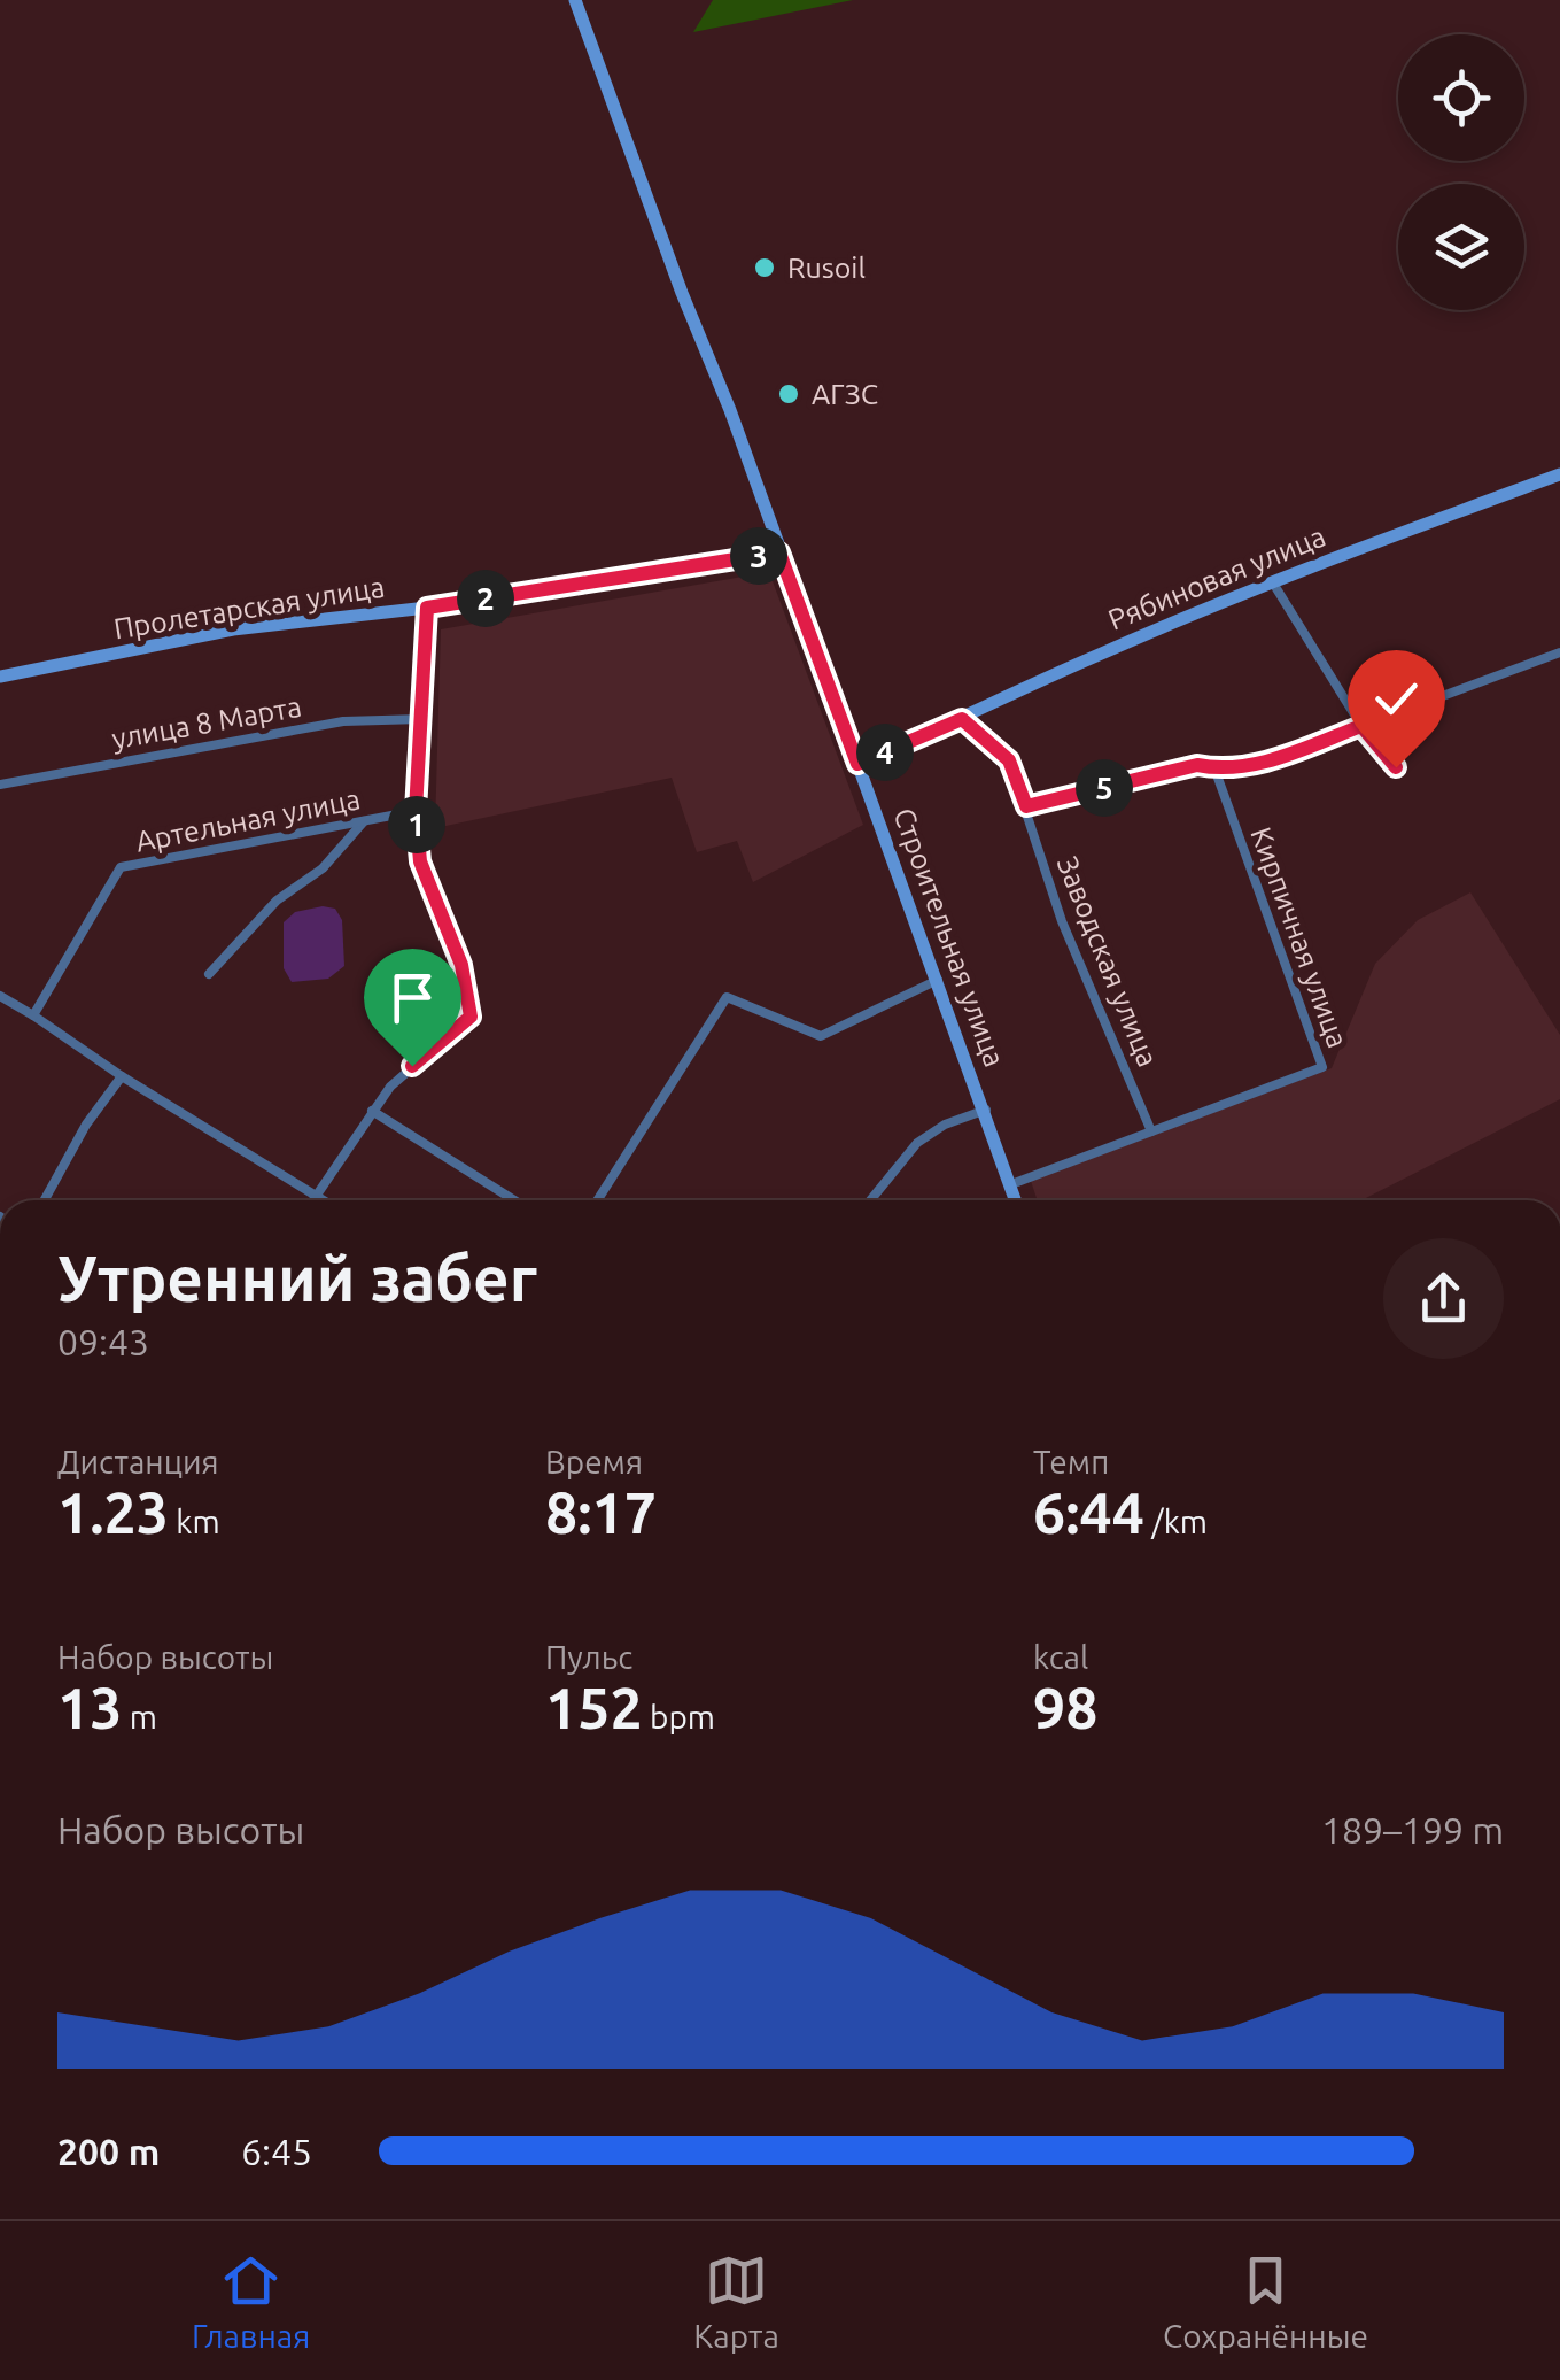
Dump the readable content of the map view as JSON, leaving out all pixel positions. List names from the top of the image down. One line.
{"streets":{"street":["Рябиновая улица","Пролетарская улица","улица 8 Марта","Артельная улица","Строительная улица","Кирпичная улица","Заводская улица"]},"crossings":[["Рябиновая улица","Строительная улица"],["Рябиновая улица","Заводская улица"],["Пролетарская улица","Строительная улица"],["Строительная улица","Кирпичная улица"],["Кирпичная улица","Заводская улица"]],"places":["Rusoil","АГЗС"],"page":{"pins":["3","2","4","5","1"],"heading":["Утренний забег","09:43"],"stats":[["Дистанция","1.23 km"],["Время","8:17"],["Темп","6:44 /km"],["Набор высоты","13 m"],["Пульс","152 bpm"],["kcal","98"]],"chart":["Набор высоты","189–199 m"],"list":[{"name":"200 m","note":"6:45"}],"tabs":["Главная","Карта","Сохранённые"]}}
